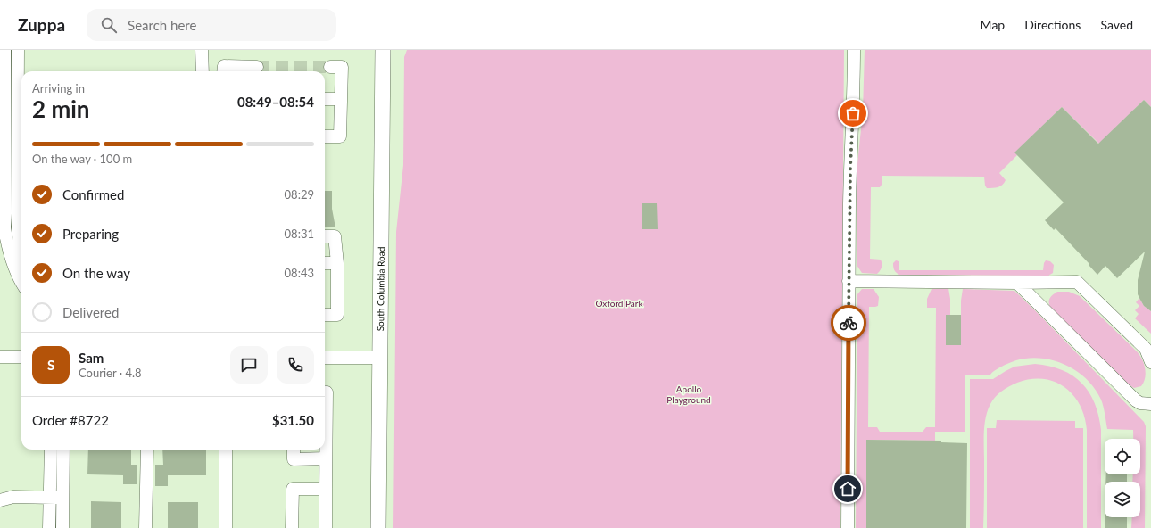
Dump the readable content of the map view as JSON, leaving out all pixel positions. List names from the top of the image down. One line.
{"streets":{"main road":["South Columbia Road"]},"parks":["Oxford Park","Apollo Playground"],"page":{"header":"Zuppa","search":"Search here","nav":["Map","Directions","Saved"],"heading":["2 min","Arriving in","08:49–08:54"],"panel":["Sam","Courier · 4.8","Order #8722","$31.50"],"bar":"On the way · 100 m","list":[["Confirmed","08:29"],["Preparing","08:31"],["On the way","08:43"],"Delivered"],"round":"S"}}
